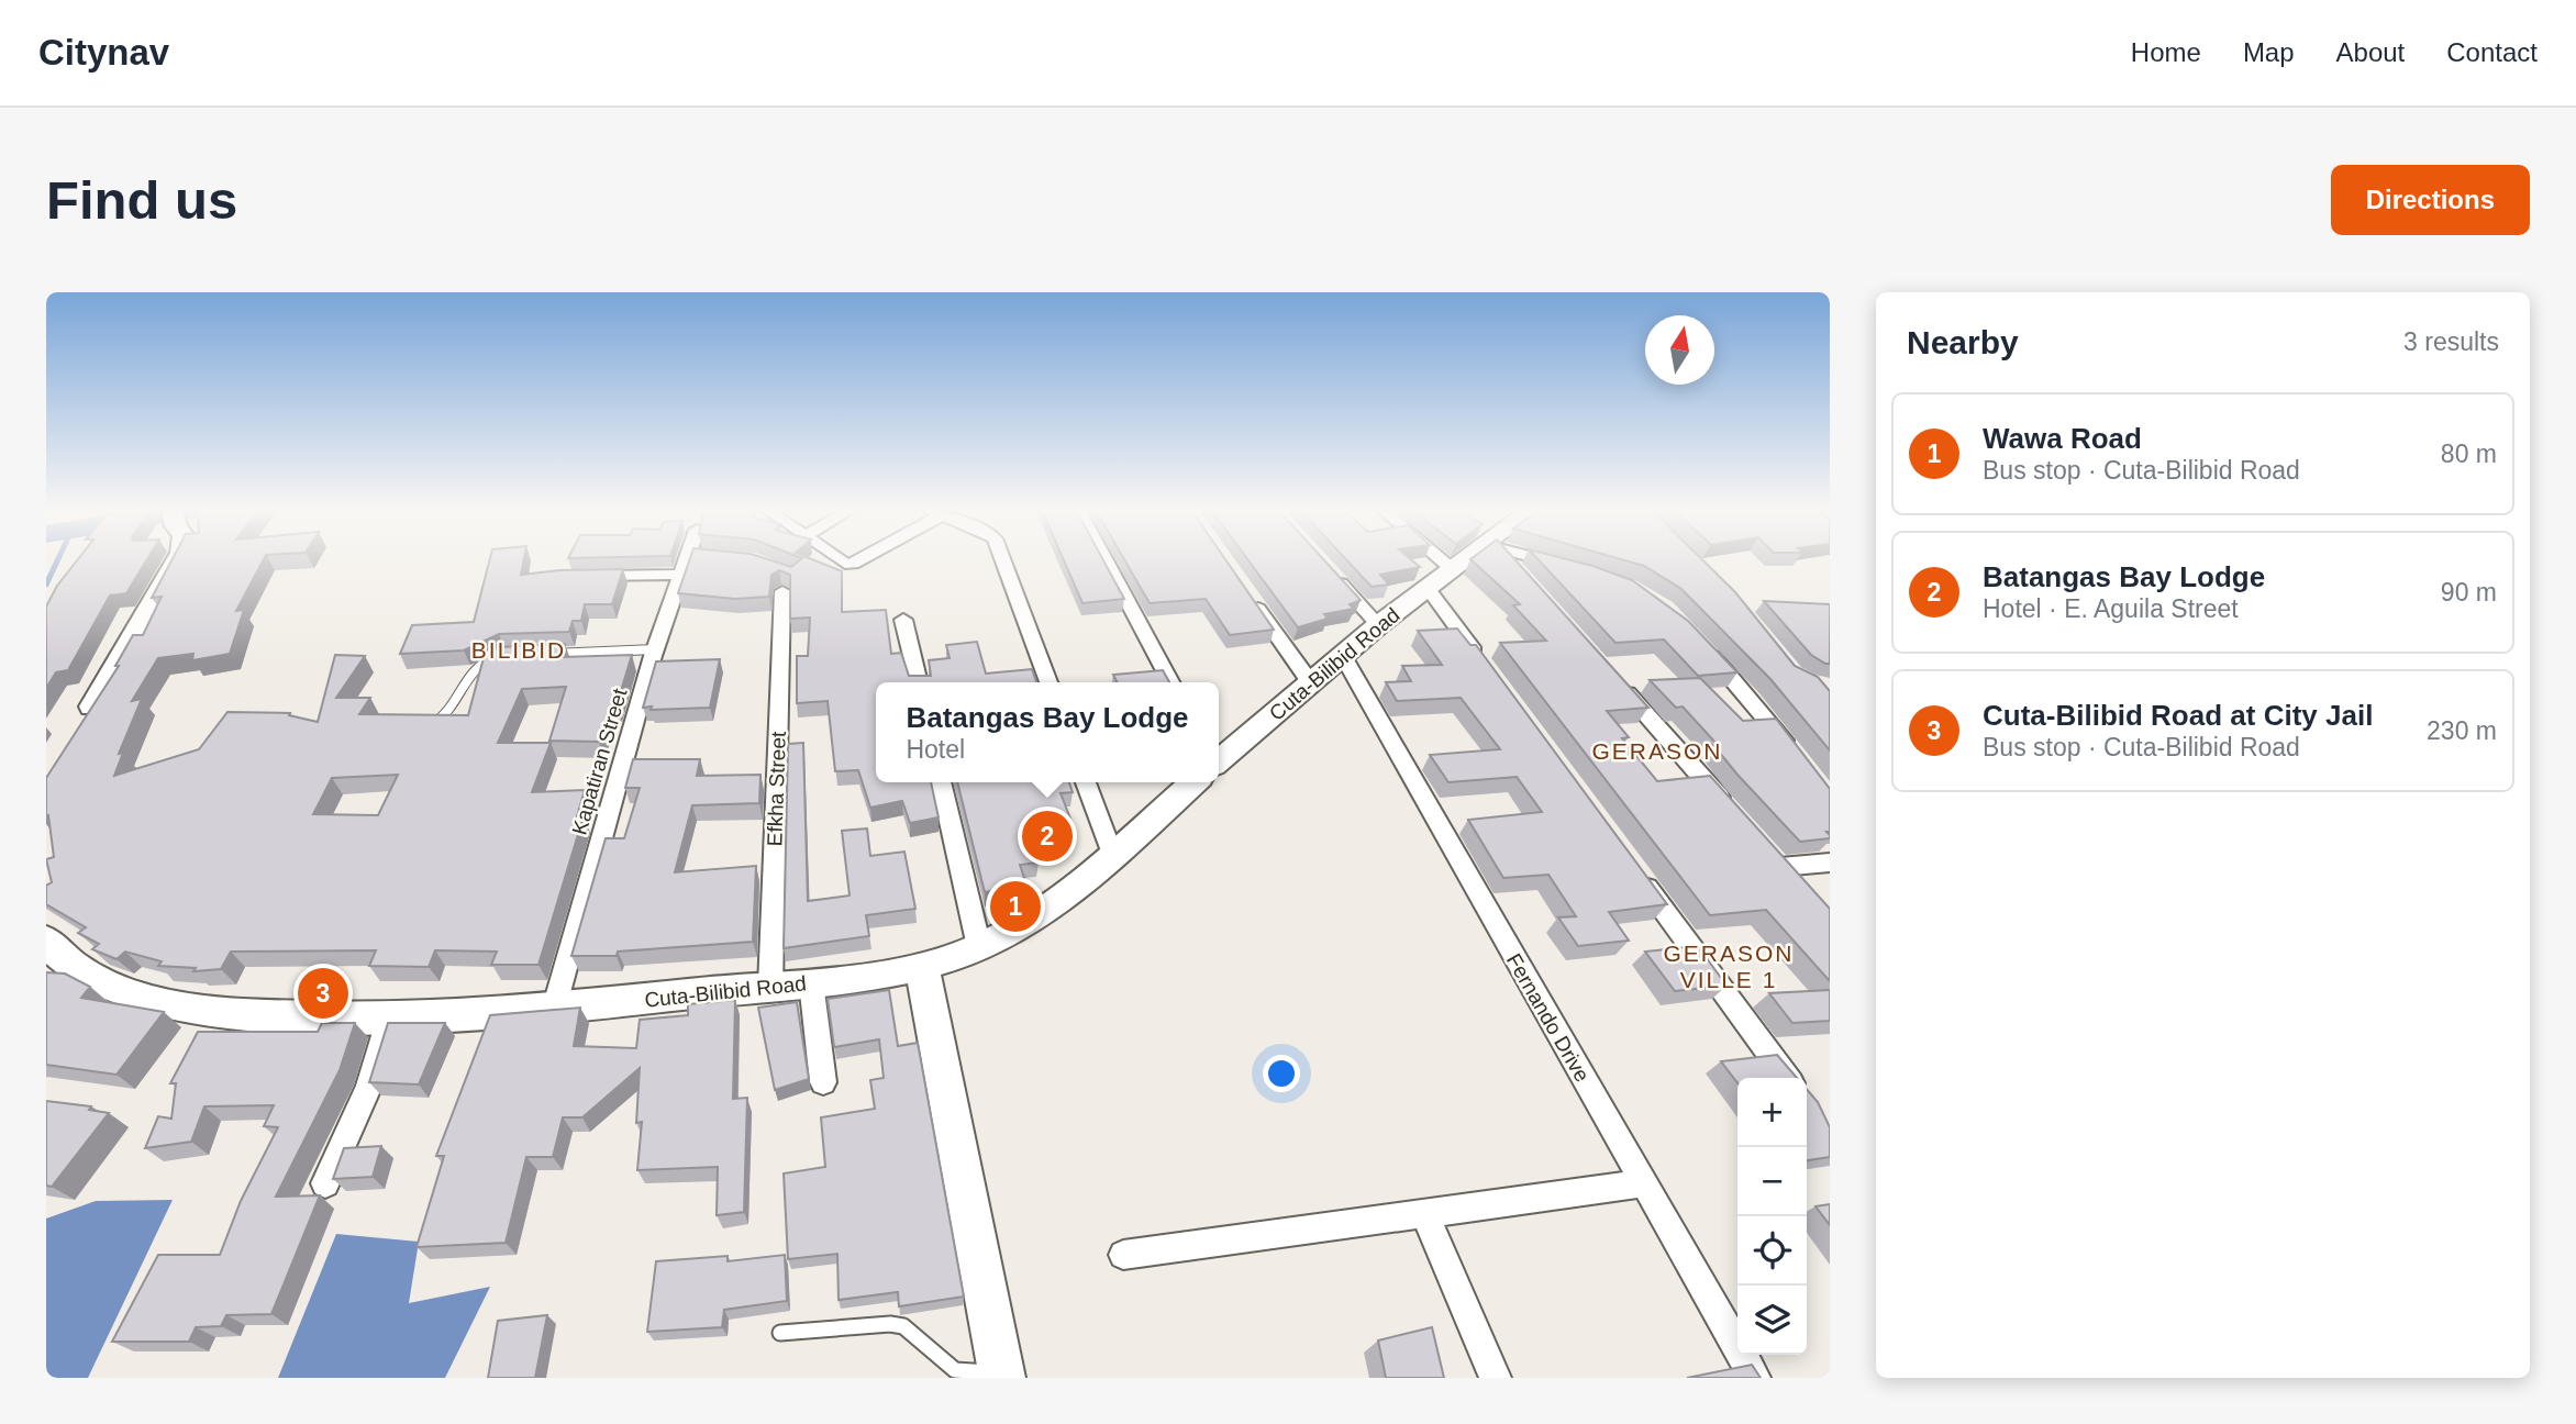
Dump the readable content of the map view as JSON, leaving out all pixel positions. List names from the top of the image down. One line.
{"streets":{"street":["Cuta-Bilibid Road","Kapatiran Street","Efkha Street","Fernando Drive"]},"crossings":[["Cuta-Bilibid Road","Kapatiran Street"],["Cuta-Bilibid Road","Efkha Street"],["Cuta-Bilibid Road","Fernando Drive"]],"districts":["BILIBID","GERASON","GERASON VILLE 1"],"north":"top","page":{"header":"Citynav","nav":["Home","Map","About","Contact"],"buttons":"Directions","title":"Find us","heading":["Nearby","3 results"],"list":[{"mark":"1","name":"Wawa Road","note":"Bus stop · Cuta-Bilibid Road","value":"80 m"},{"mark":"2","name":"Batangas Bay Lodge","note":"Hotel · E. Aguila Street","value":"90 m"},{"mark":"3","name":"Cuta-Bilibid Road at City Jail","note":"Bus stop · Cuta-Bilibid Road","value":"230 m"}],"popup":["Batangas Bay Lodge","Hotel"],"pins":["2","1","3"],"map_buttons":["+","−"]}}
